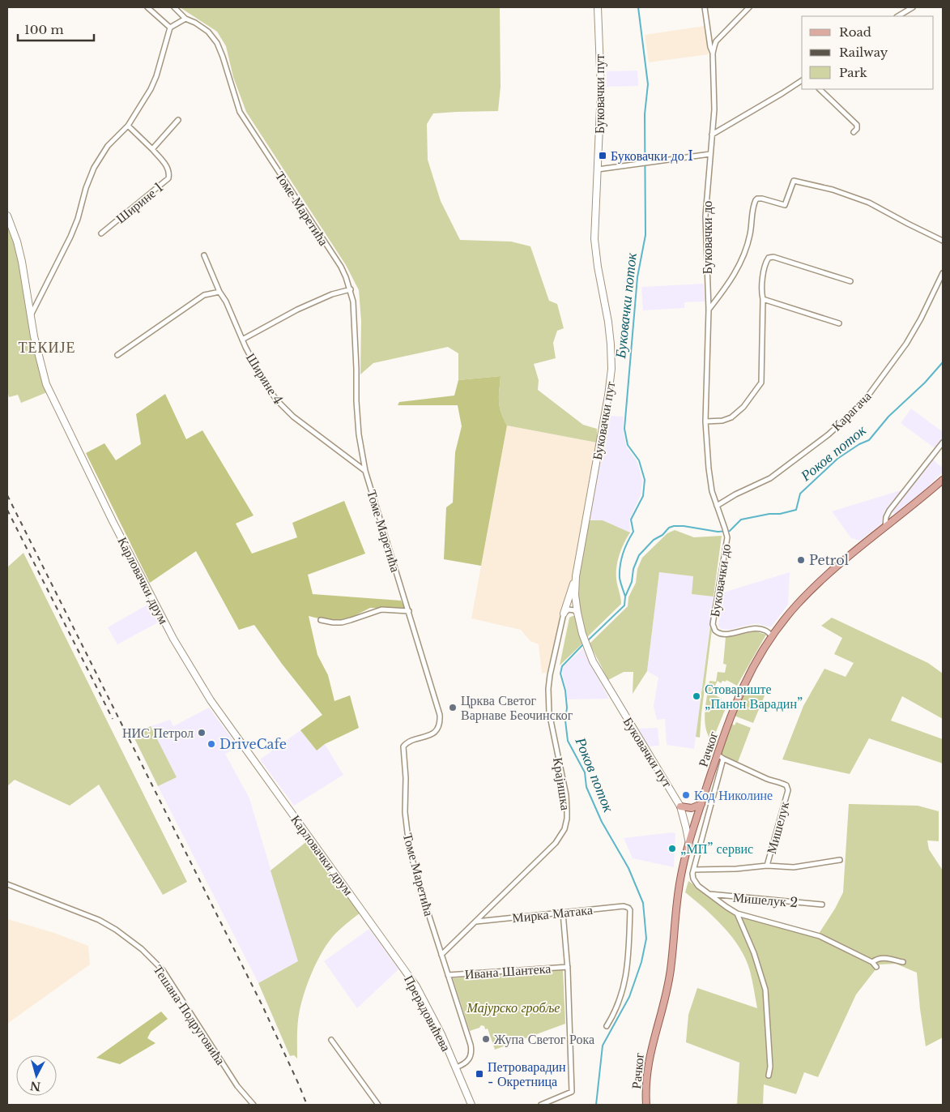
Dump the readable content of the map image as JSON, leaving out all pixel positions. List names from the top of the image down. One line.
{"streets":{"main road":["Буковачки пут","Карловачки друм","Рачког","Прерадовићева"],"street":["Ширине 1","Томе Маретића","Буковачки до","Ширине 4","Карагача","Крајишка","Мишелук","Мишелук 2","Мирка Матака","Ивана Шантека","Тешана Подруговића"]},"crossings":[["Буковачки пут","Рачког"],["Томе Маретића","Ширине 4"],["Томе Маретића","Крајишка"],["Томе Маретића","Ивана Шантека"],["Томе Маретића","Прерадовићева"],["Буковачки до","Карагача"],["Буковачки до","Рачког"],["Карловачки друм","Прерадовићева"],["Крајишка","Мирка Матака"]],"districts":["ТЕКИЈЕ"],"water":["Буковачки поток","Роков поток"],"parks":["Мајурско гробље"],"places":{"transit":["Буковачки до I","Петроварадин - Окретница"],"other":["Petrol","Стовариште „Панон Варадин”","Црква Светог Варнаве Беочинског","НИС Петрол","DriveCafe","Код Николине","„МП” сервис","Жупа Светог Рока"]},"legend":["Road","Railway","Park"],"scale_bar":"100 m","north":"bottom"}
